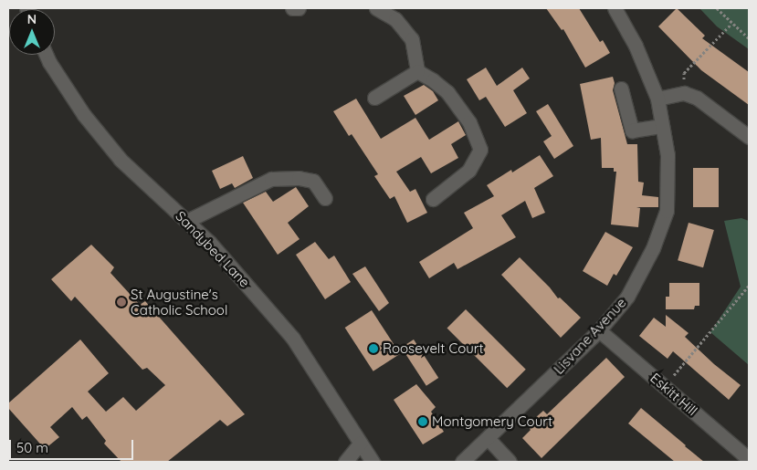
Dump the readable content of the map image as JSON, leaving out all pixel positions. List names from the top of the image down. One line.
{"streets":{"street":["Sandybed Lane","Lisvane Avenue","Eskitt Hill"]},"crossings":[["Lisvane Avenue","Eskitt Hill"]],"places":["St Augustine's Catholic School","Roosevelt Court","Montgomery Court"],"scale_bar":"50 m","north":"top"}
